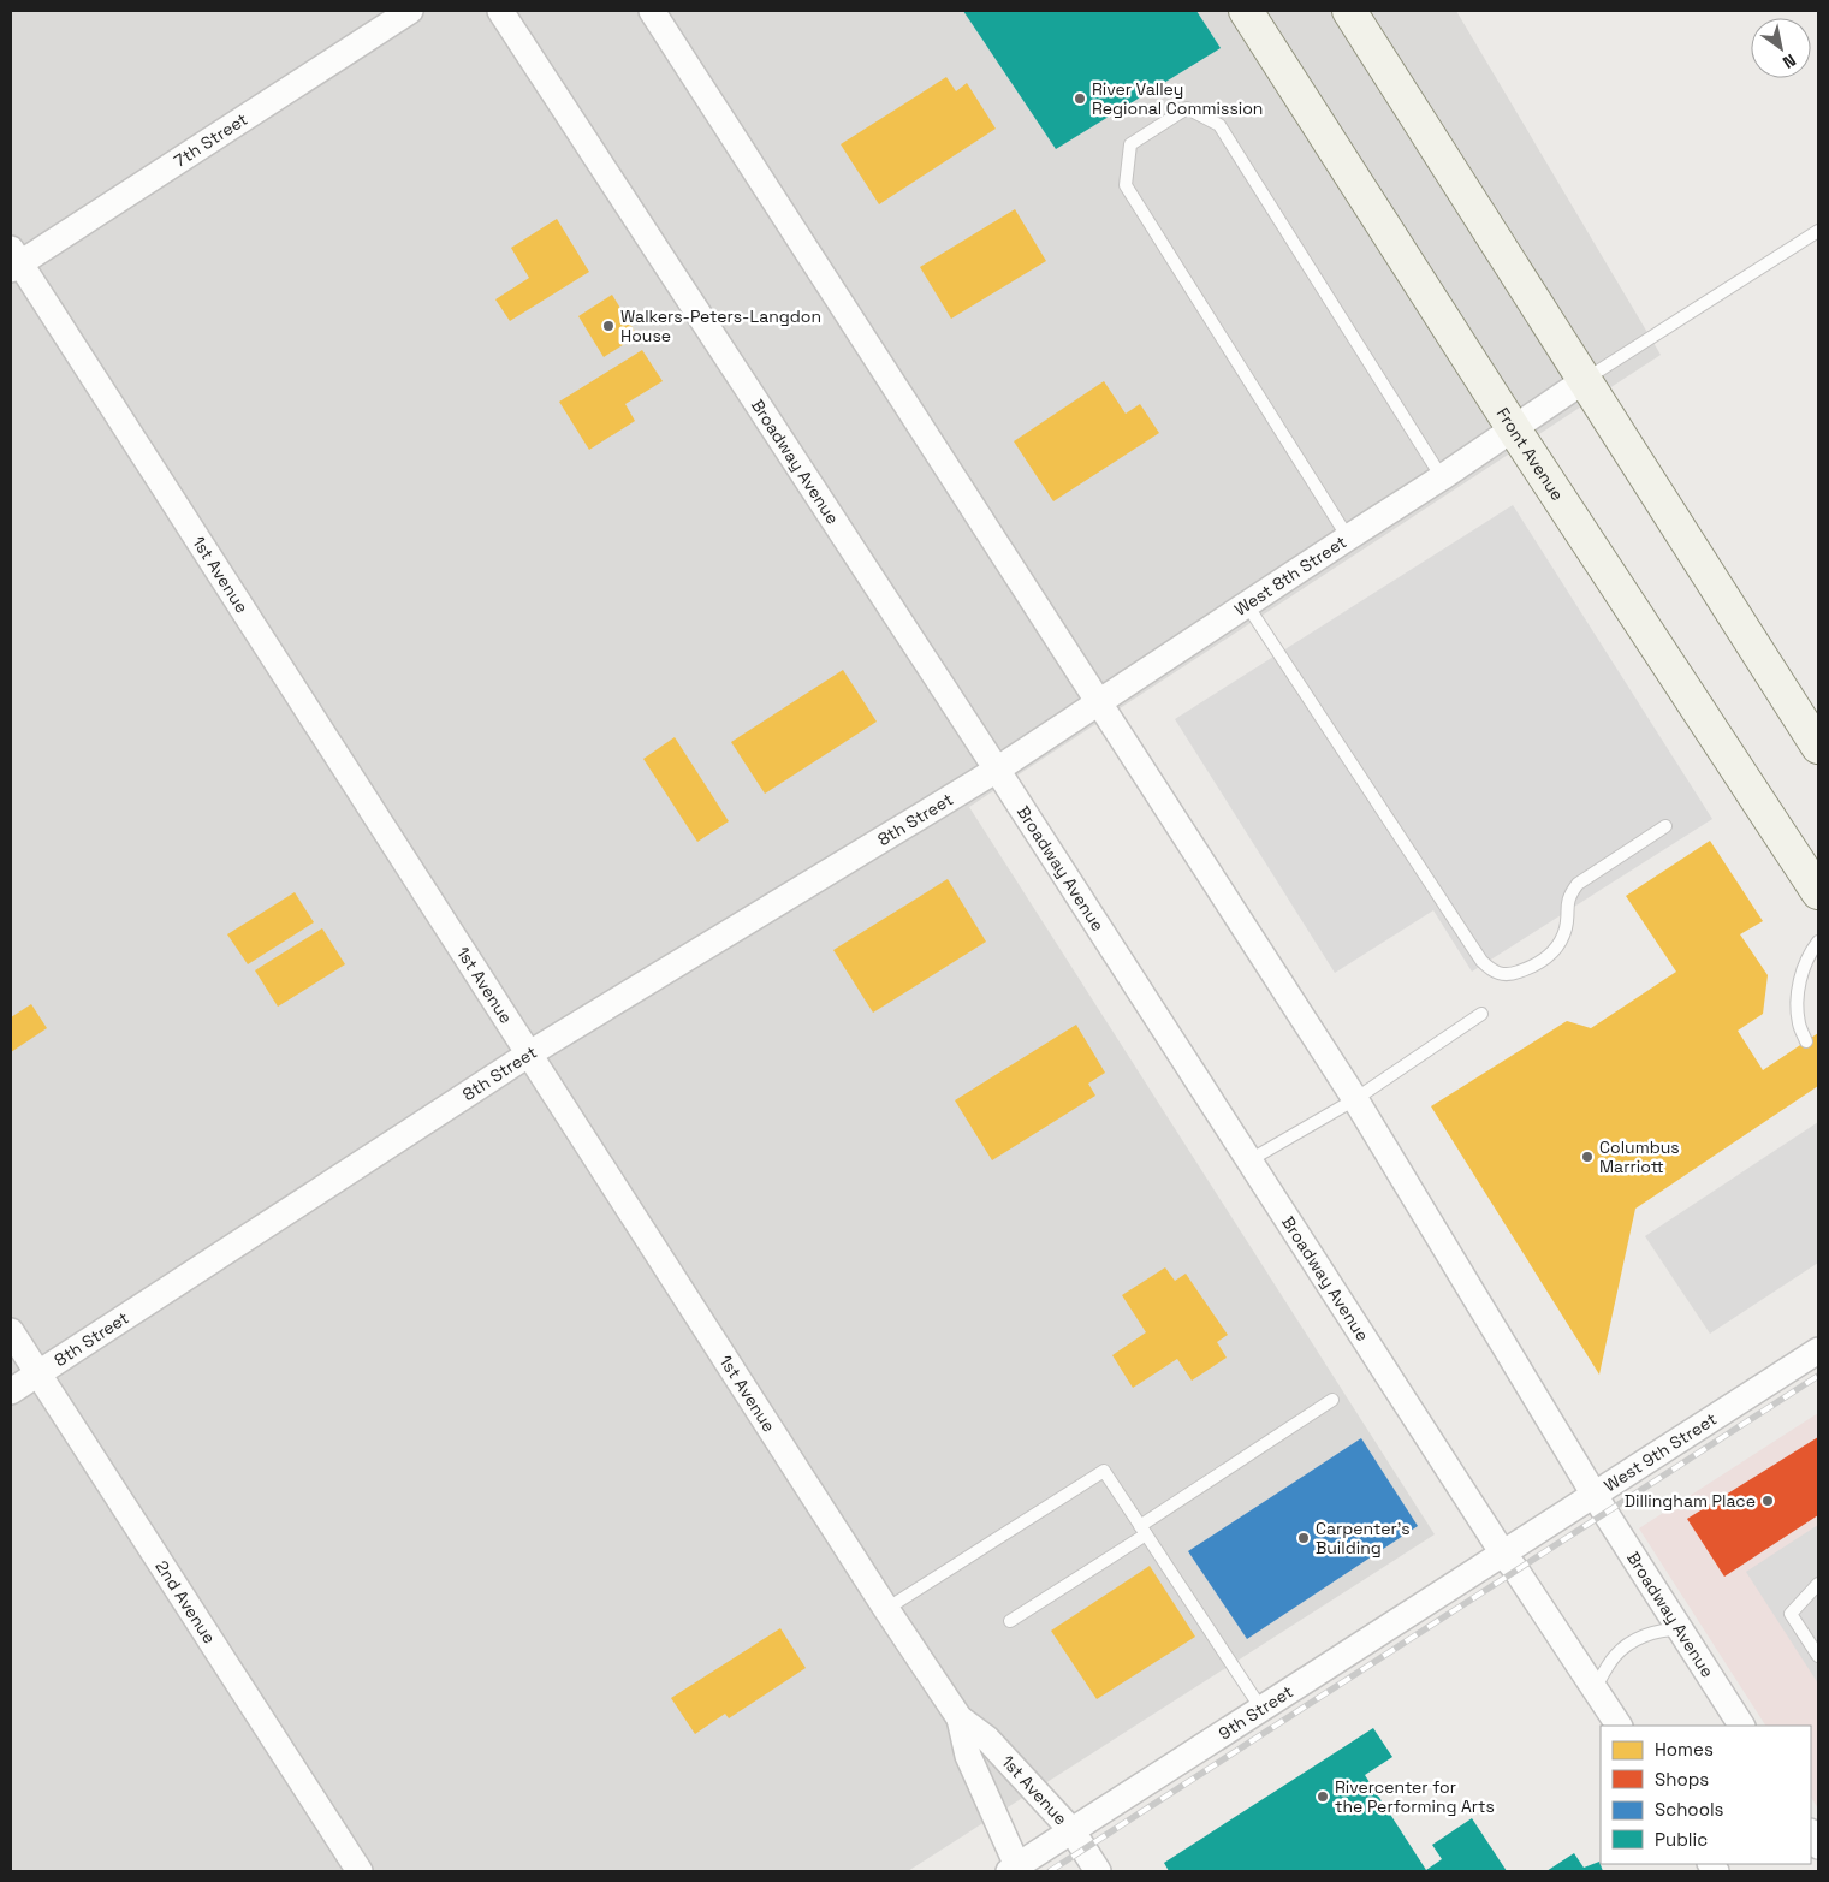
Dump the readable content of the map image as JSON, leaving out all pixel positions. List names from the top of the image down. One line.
{"streets":{"street":["7th Street","Front Avenue","Broadway Avenue","1st Avenue","West 8th Street","8th Street","West 9th Street","2nd Avenue","9th Street"]},"crossings":[["7th Street","1st Avenue"],["Front Avenue","West 8th Street"],["Broadway Avenue","West 8th Street"],["Broadway Avenue","8th Street"],["Broadway Avenue","West 9th Street"],["Broadway Avenue","9th Street"],["1st Avenue","8th Street"],["1st Avenue","9th Street"],["West 8th Street","8th Street"],["8th Street","2nd Avenue"],["West 9th Street","9th Street"]],"places":["River Valley Regional Commission","Walkers-Peters-Langdon House","Columbus Marriott","Dillingham Place","Carpenter's Building","Rivercenter for the Performing Arts"],"legend":["Homes","Shops","Schools","Public"],"north":"bottom right"}
